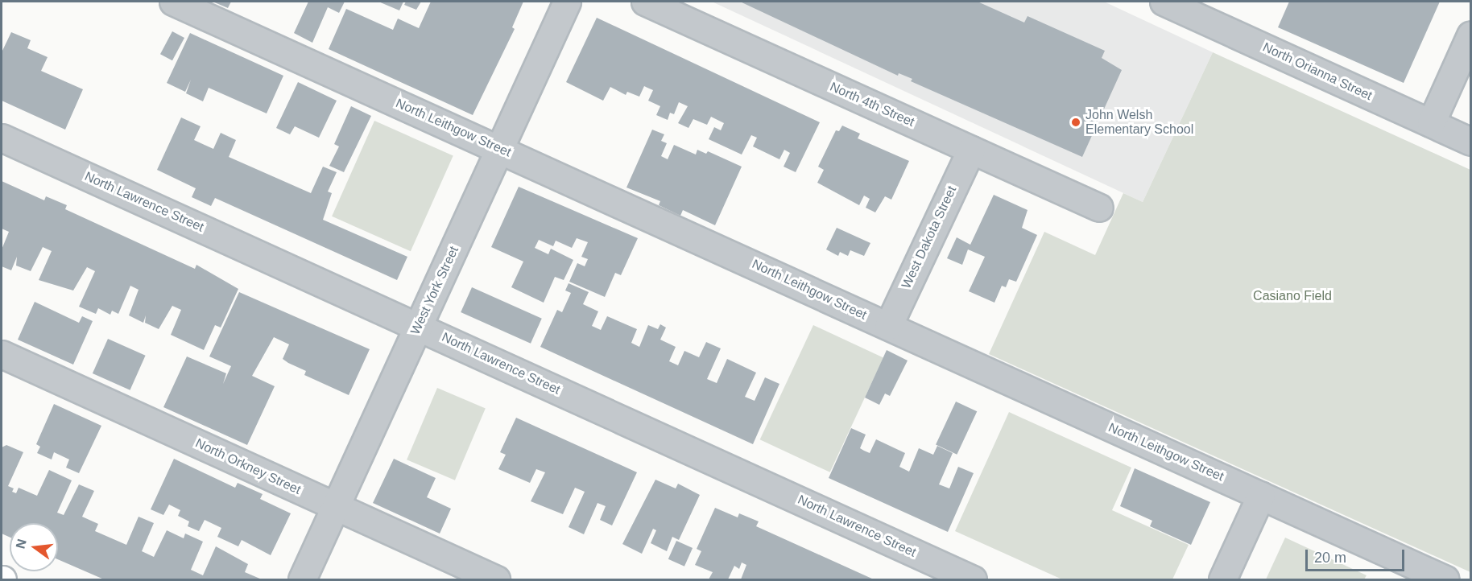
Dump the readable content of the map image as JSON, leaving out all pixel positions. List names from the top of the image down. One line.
{"streets":{"street":["North Orianna Street","North 4th Street","North Leithgow Street","North Lawrence Street","West Dakota Street","West York Street","North Orkney Street"]},"crossings":[["North 4th Street","West Dakota Street"],["North Leithgow Street","West Dakota Street"],["North Leithgow Street","West York Street"],["North Lawrence Street","West York Street"],["West York Street","North Orkney Street"]],"parks":["Casiano Field"],"places":["John Welsh Elementary School"],"scale_bar":"20 m","north":"left"}
